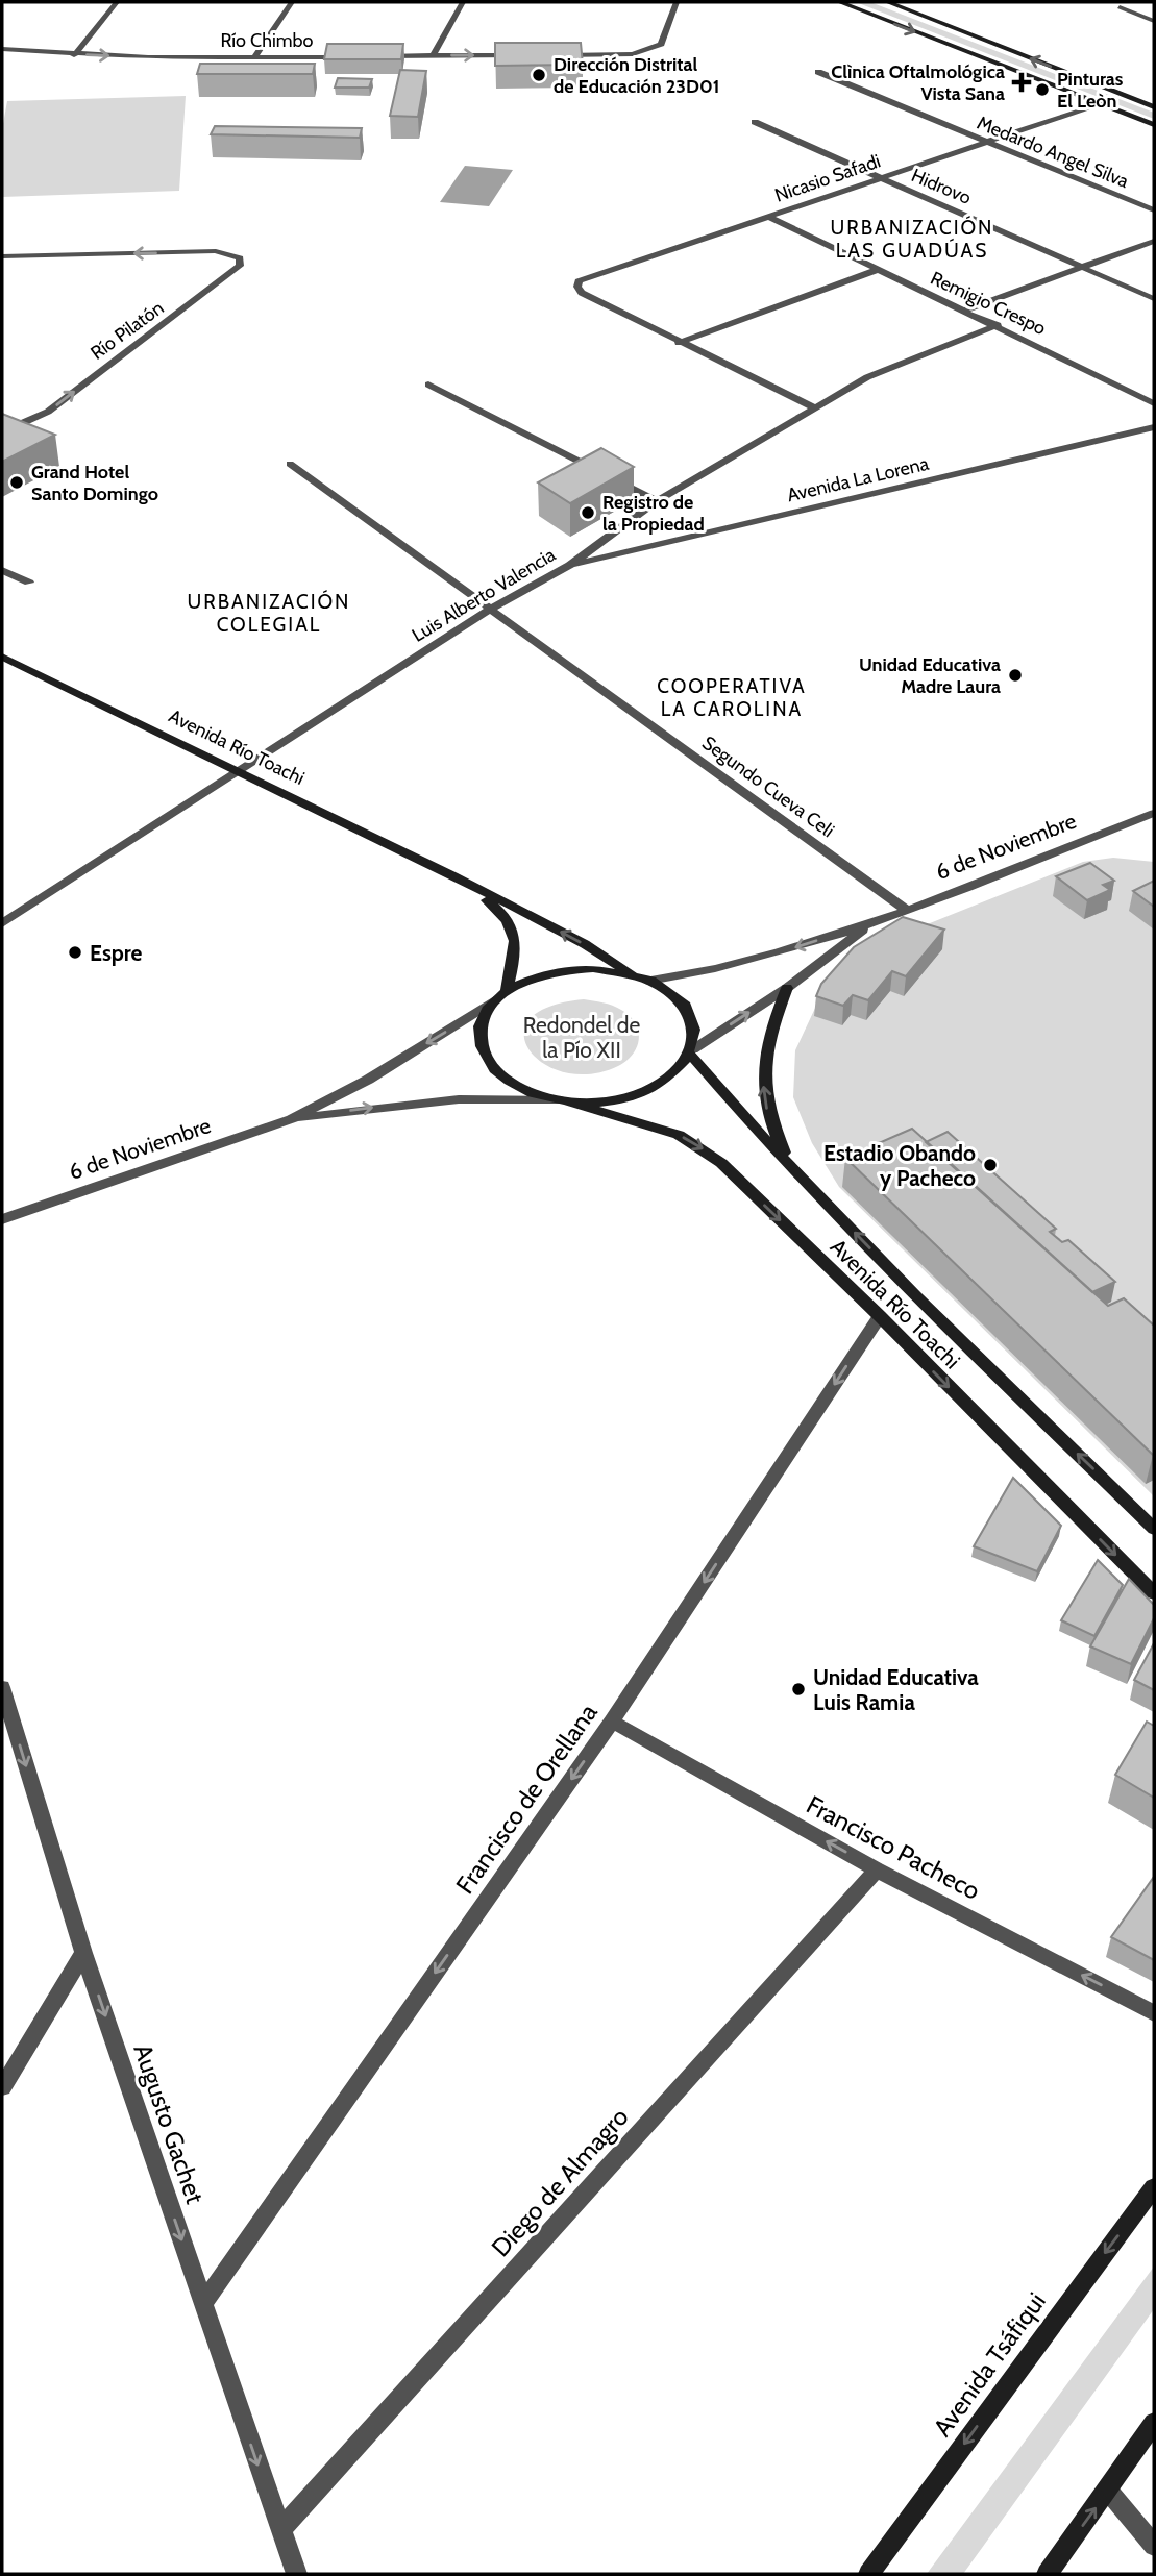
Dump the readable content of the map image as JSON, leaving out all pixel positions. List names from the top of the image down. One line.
{"streets":{"main road":["Avenida Río Toachi","Avenida Tsáfiqui"],"street":["Río Chimbo","Medardo Angel Silva","Nicasio Safadi","Hidrovo","Remigio Crespo","Río Pilatón","Avenida La Lorena","Luis Alberto Valencia","Segundo Cueva Celi","6 de Noviembre","Francisco de Orellana","Francisco Pacheco","Augusto Gachet","Diego de Almagro"]},"crossings":[["Medardo Angel Silva","Nicasio Safadi"],["Nicasio Safadi","Hidrovo"],["Nicasio Safadi","Remigio Crespo"],["Remigio Crespo","Luis Alberto Valencia"],["Avenida La Lorena","Luis Alberto Valencia"],["Luis Alberto Valencia","Avenida Río Toachi"],["Luis Alberto Valencia","Segundo Cueva Celi"],["Avenida Río Toachi","6 de Noviembre"],["Avenida Río Toachi","Francisco de Orellana"],["Segundo Cueva Celi","6 de Noviembre"],["Francisco de Orellana","Francisco Pacheco"],["Francisco de Orellana","Augusto Gachet"],["Francisco Pacheco","Diego de Almagro"],["Augusto Gachet","Diego de Almagro"]],"one_way":["Río Chimbo","Francisco de Orellana","Francisco Pacheco","Augusto Gachet","Avenida Tsáfiqui"],"districts":["URBANIZACIÓN LAS GUADÚAS","URBANIZACIÓN COLEGIAL","COOPERATIVA LA CAROLINA"],"parks":["Redondel de la Pío XII"],"places":{"other":["Dirección Distrital de Educación 23D01","Pinturas El Leòn","Grand Hotel Santo Domingo","Registro de la Propiedad","Unidad Educativa Madre Laura","Espre","Estadio Obando y Pacheco","Unidad Educativa Luis Ramia"],"health":["Clìnica Oftalmológica Vista Sana"]}}
